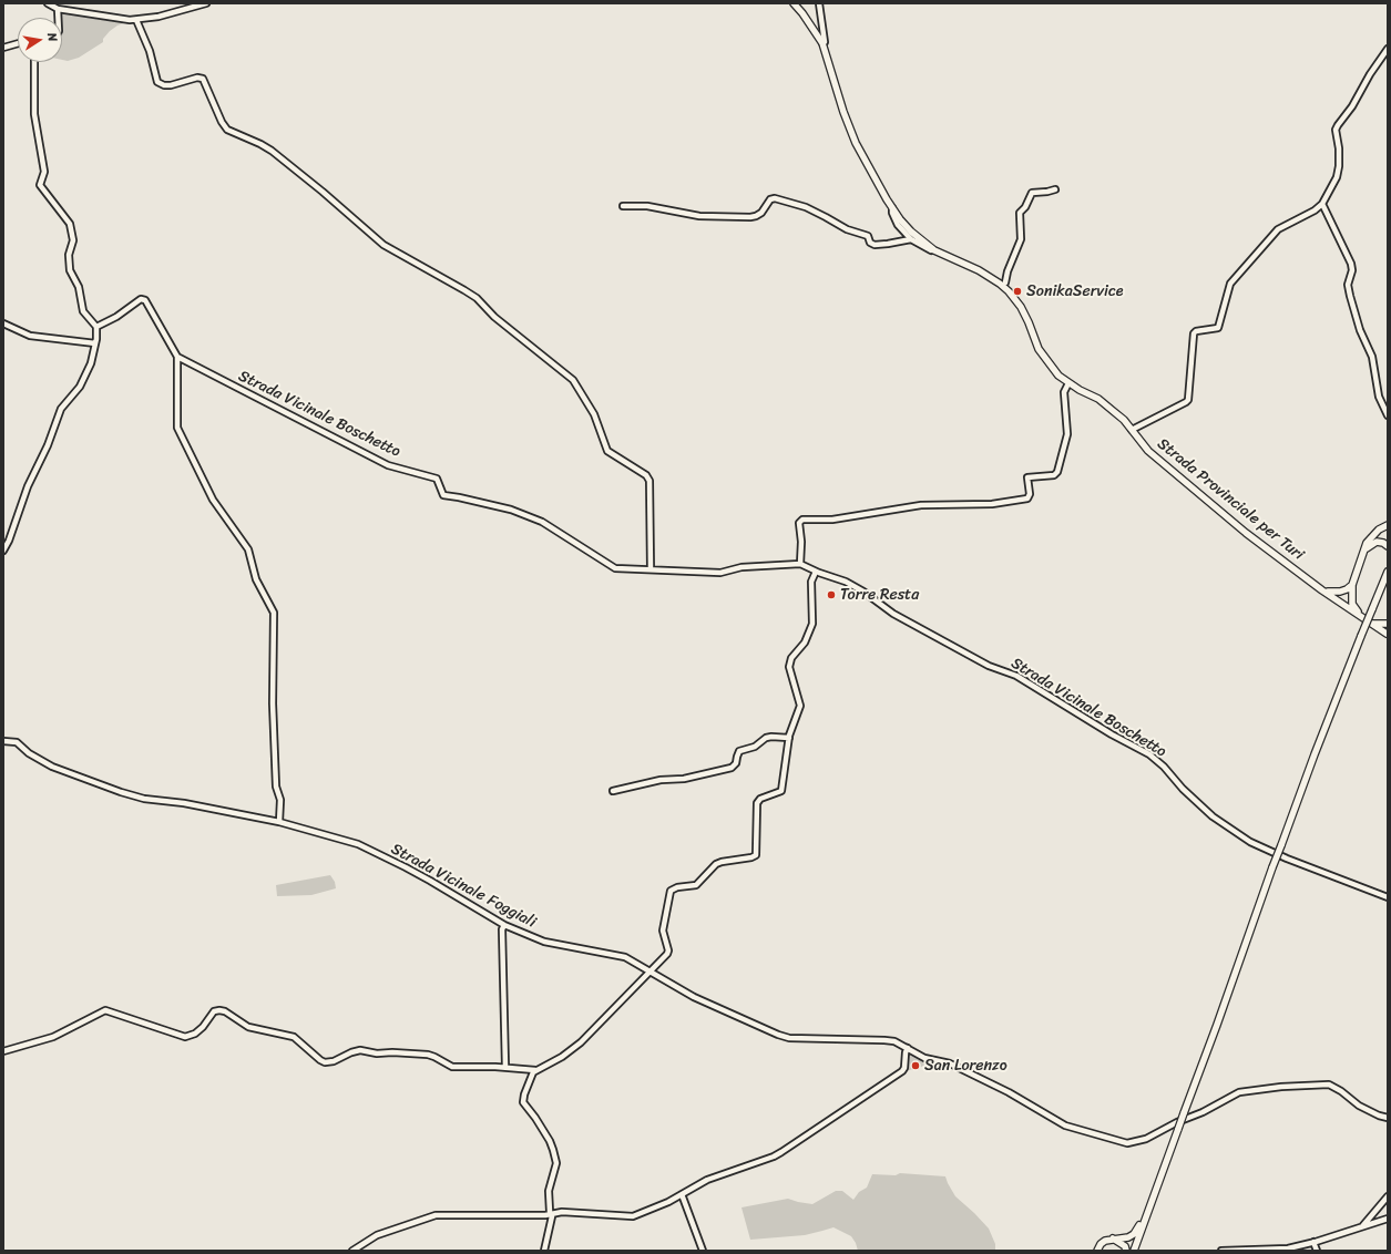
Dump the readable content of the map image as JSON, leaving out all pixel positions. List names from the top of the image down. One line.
{"streets":{"main road":["Strada Provinciale per Turi"],"street":["Strada Vicinale Boschetto","Strada Vicinale Foggiali"]},"places":["SonikaService","Torre Resta","San Lorenzo"],"north":"right"}
